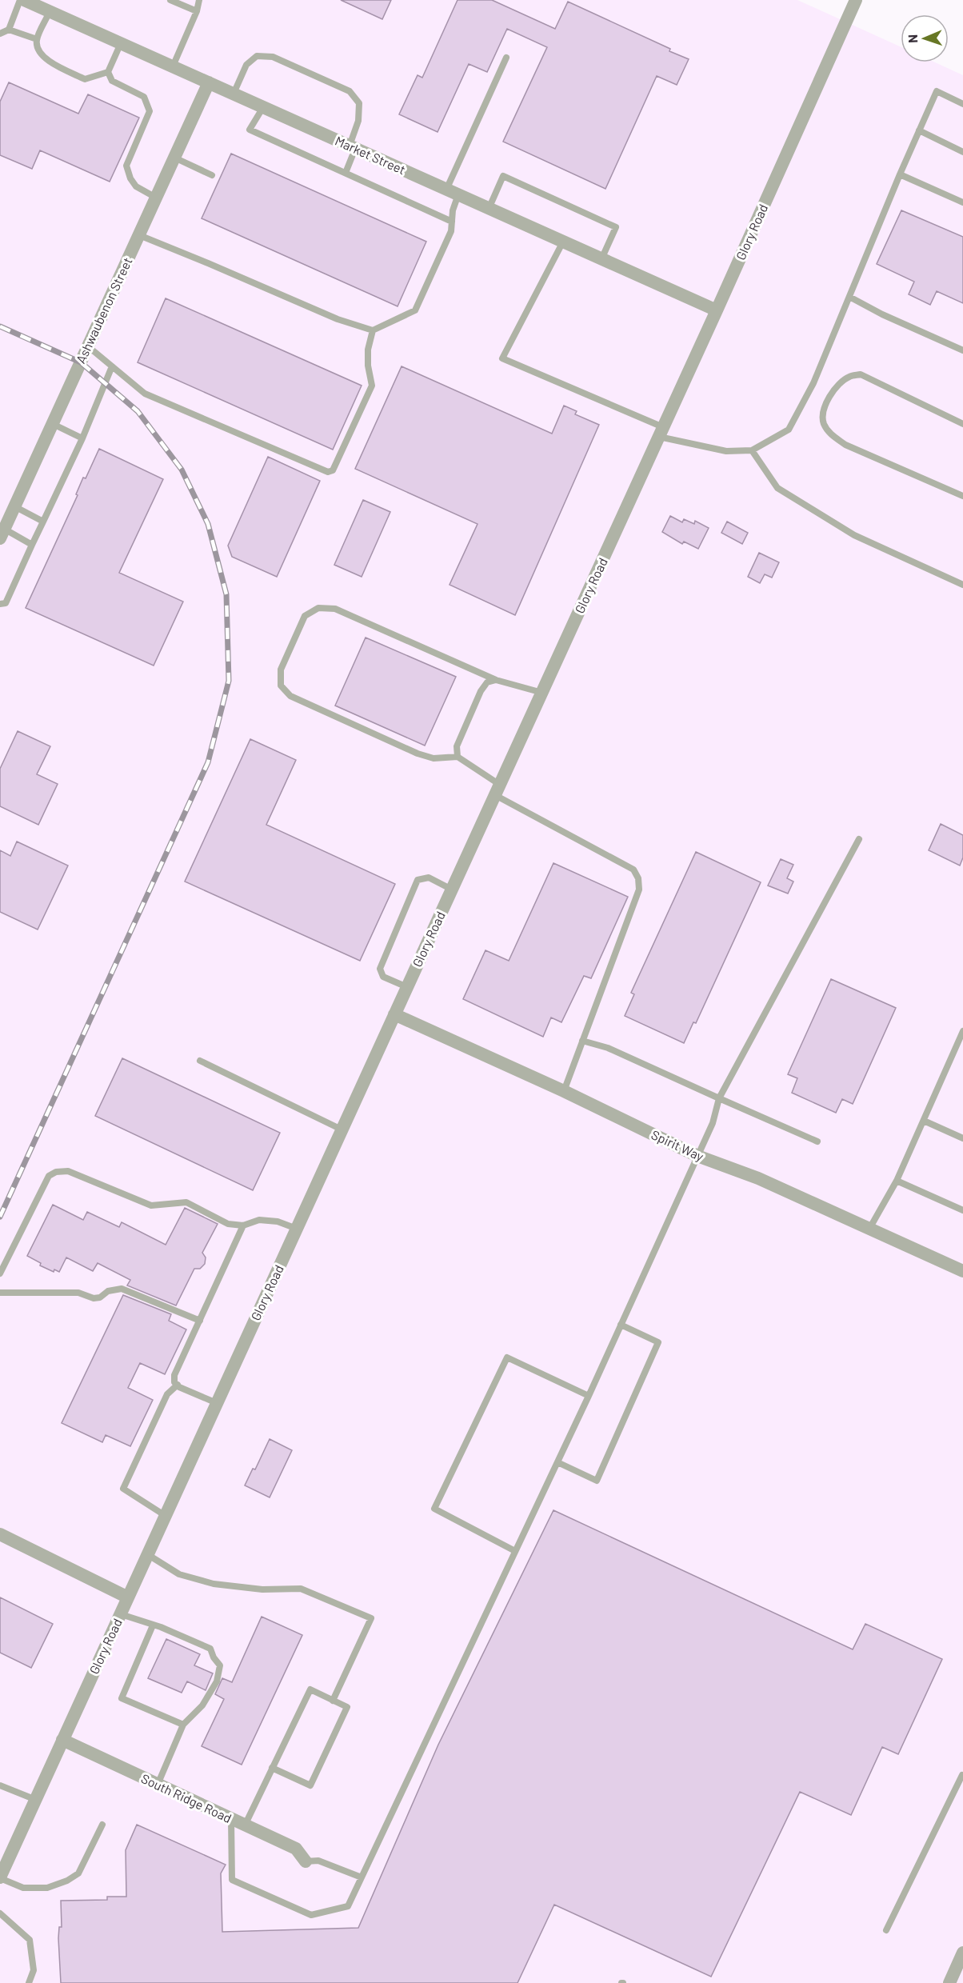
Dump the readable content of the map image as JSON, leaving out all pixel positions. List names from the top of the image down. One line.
{"streets":{"street":["Market Street","Glory Road","Ashwaubenon Street","Spirit Way","South Ridge Road"]},"crossings":[["Market Street","Glory Road"],["Market Street","Ashwaubenon Street"],["Glory Road","Spirit Way"],["Glory Road","South Ridge Road"]],"north":"left"}
